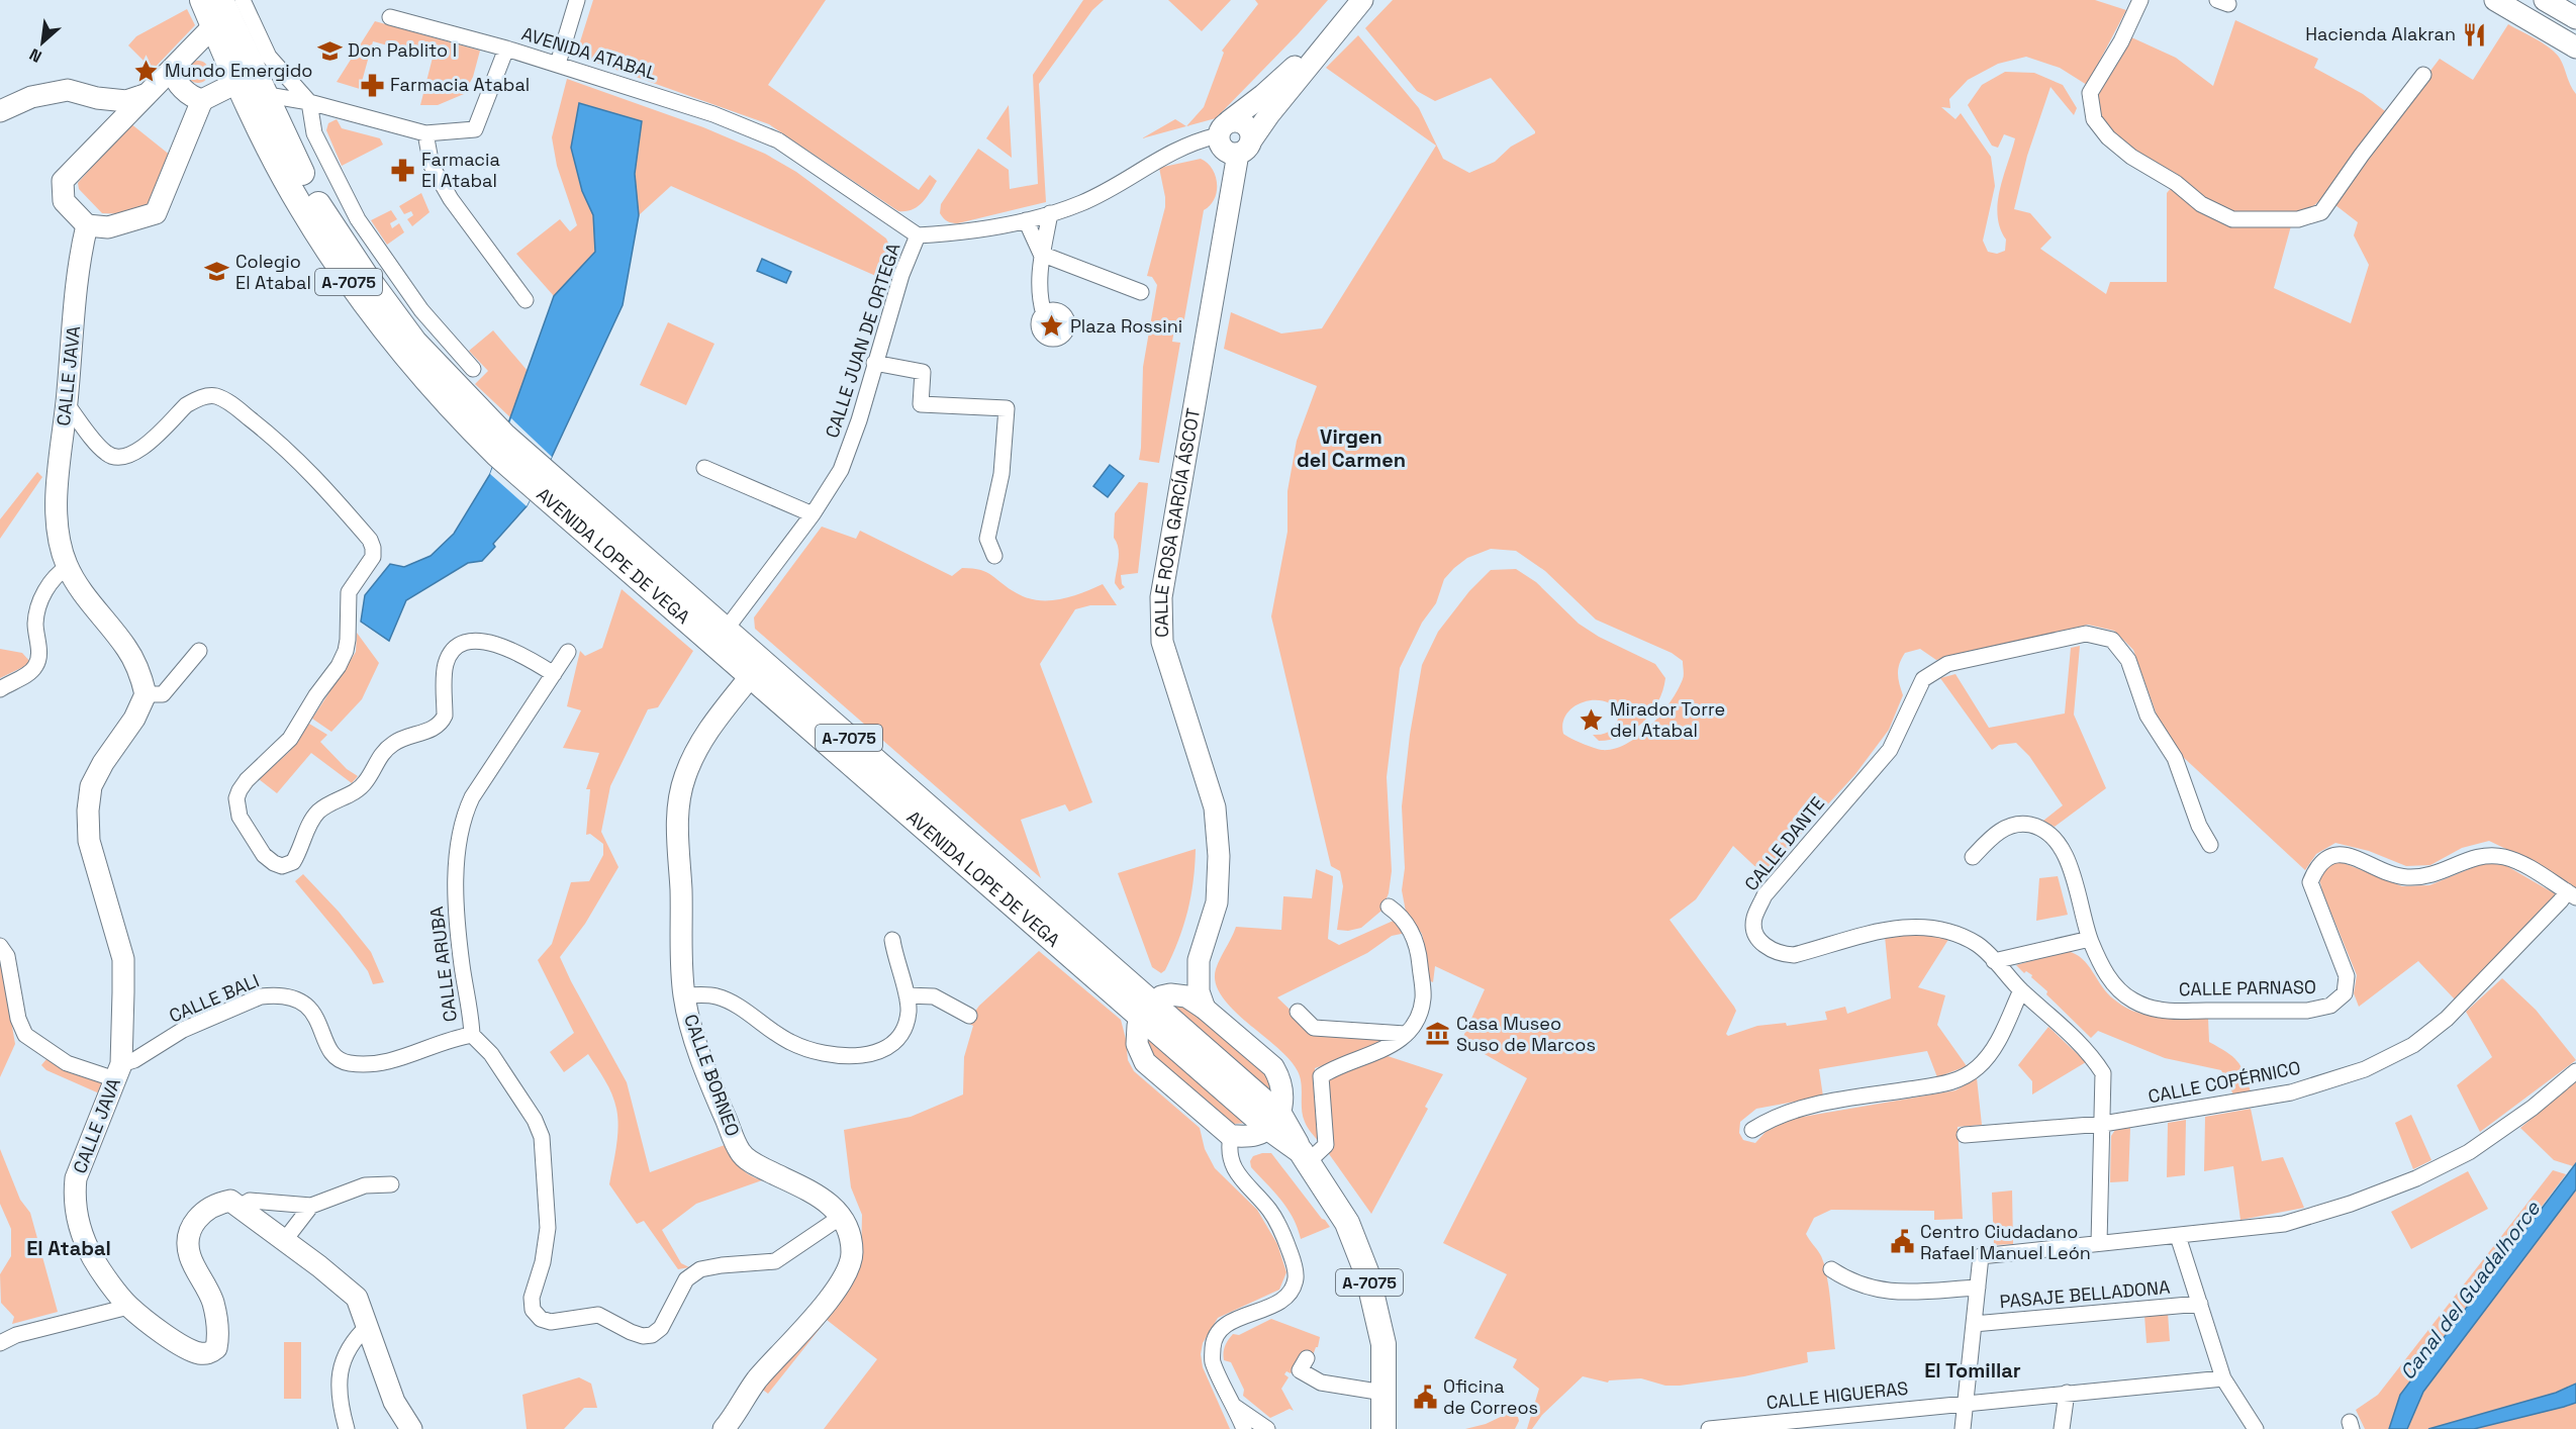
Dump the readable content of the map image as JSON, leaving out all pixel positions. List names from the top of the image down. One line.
{"streets":{"main road":["A-7075","AVENIDA LOPE DE VEGA"],"street":["AVENIDA ATABAL","CALLE JUAN DE ORTEGA","CALLE JAVA","CALLE ROSA GARCÍA ÁSCOT","CALLE DANTE","CALLE ARUBA","CALLE PARNASO","CALLE BALI","CALLE BORNEO","CALLE COPÉRNICO","PASAJE BELLADONA","CALLE HIGUERAS"]},"crossings":[["AVENIDA ATABAL","CALLE JUAN DE ORTEGA"],["AVENIDA ATABAL","AVENIDA LOPE DE VEGA"],["A-7075","AVENIDA LOPE DE VEGA"],["CALLE JUAN DE ORTEGA","CALLE ROSA GARCÍA ÁSCOT"],["CALLE JUAN DE ORTEGA","AVENIDA LOPE DE VEGA"],["CALLE JAVA","CALLE BALI"],["CALLE ROSA GARCÍA ÁSCOT","AVENIDA LOPE DE VEGA"],["AVENIDA LOPE DE VEGA","CALLE BORNEO"],["CALLE DANTE","CALLE COPÉRNICO"],["CALLE ARUBA","CALLE BALI"],["CALLE ARUBA","CALLE BORNEO"],["CALLE PARNASO","CALLE COPÉRNICO"]],"districts":["Virgen del Carmen","El Atabal","El Tomillar"],"water":["Canal del Guadalhorce"],"places":{"restaurant":["Hacienda Alakran"],"school or university":["Don Pablito I","Colegio El Atabal"],"place":["Mundo Emergido","Plaza Rossini","Mirador Torre del Atabal"],"pharmacy":["Farmacia Atabal","Farmacia El Atabal"],"museum":["Casa Museo Suso de Marcos"],"public building":["Centro Ciudadano Rafael Manuel León","Oficina de Correos"]},"north":"bottom left"}
